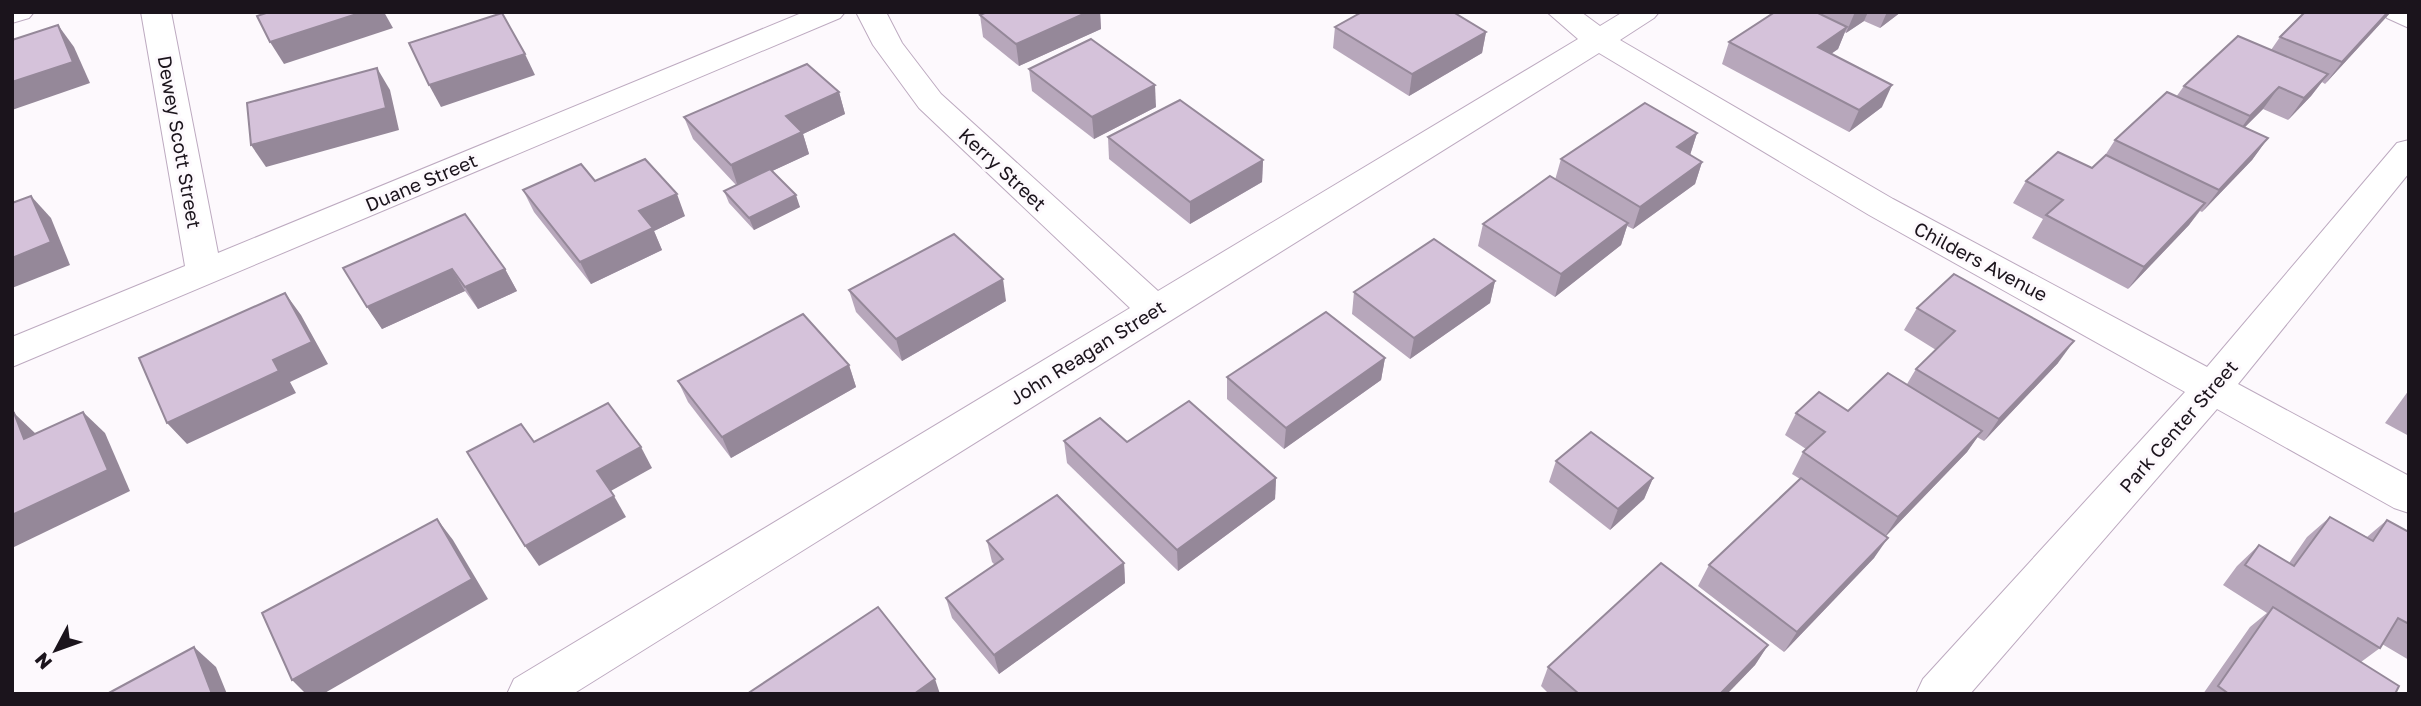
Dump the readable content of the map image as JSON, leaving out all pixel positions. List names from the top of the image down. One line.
{"streets":{"street":["Dewey Scott Street","Kerry Street","Duane Street","Childers Avenue","John Reagan Street","Park Center Street"]},"crossings":[["Dewey Scott Street","Duane Street"],["Kerry Street","John Reagan Street"],["Childers Avenue","John Reagan Street"],["Childers Avenue","Park Center Street"]],"north":"bottom left"}
